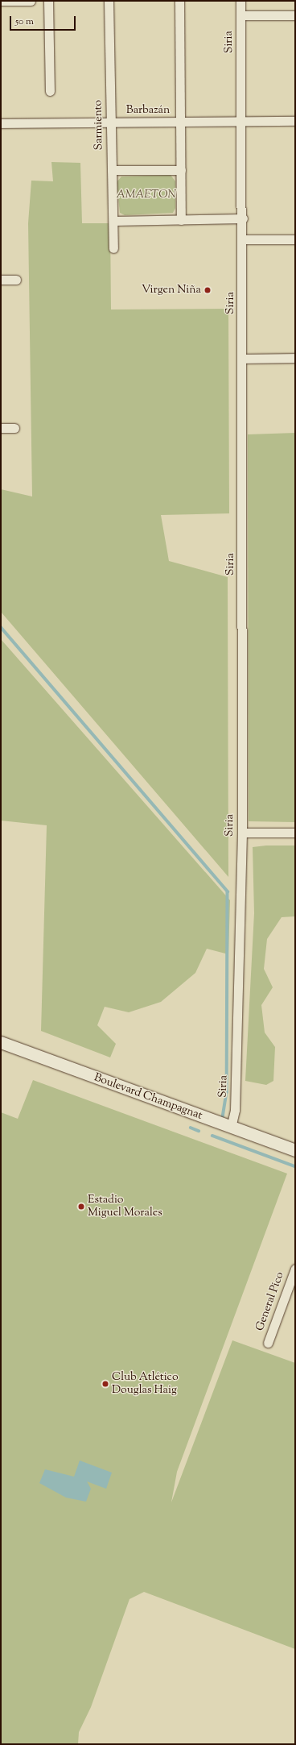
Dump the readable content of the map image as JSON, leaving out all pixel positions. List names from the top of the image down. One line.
{"streets":{"main road":["Boulevard Champagnat"],"street":["Siria","Barbazán","Sarmiento","General Pico"]},"crossings":[["Siria","Barbazán"],["Siria","Boulevard Champagnat"],["Barbazán","Sarmiento"]],"parks":["AMAETON"],"places":["Virgen Niña","Estadio Miguel Morales","Club Atlético Douglas Haig"],"scale_bar":"50 m"}
